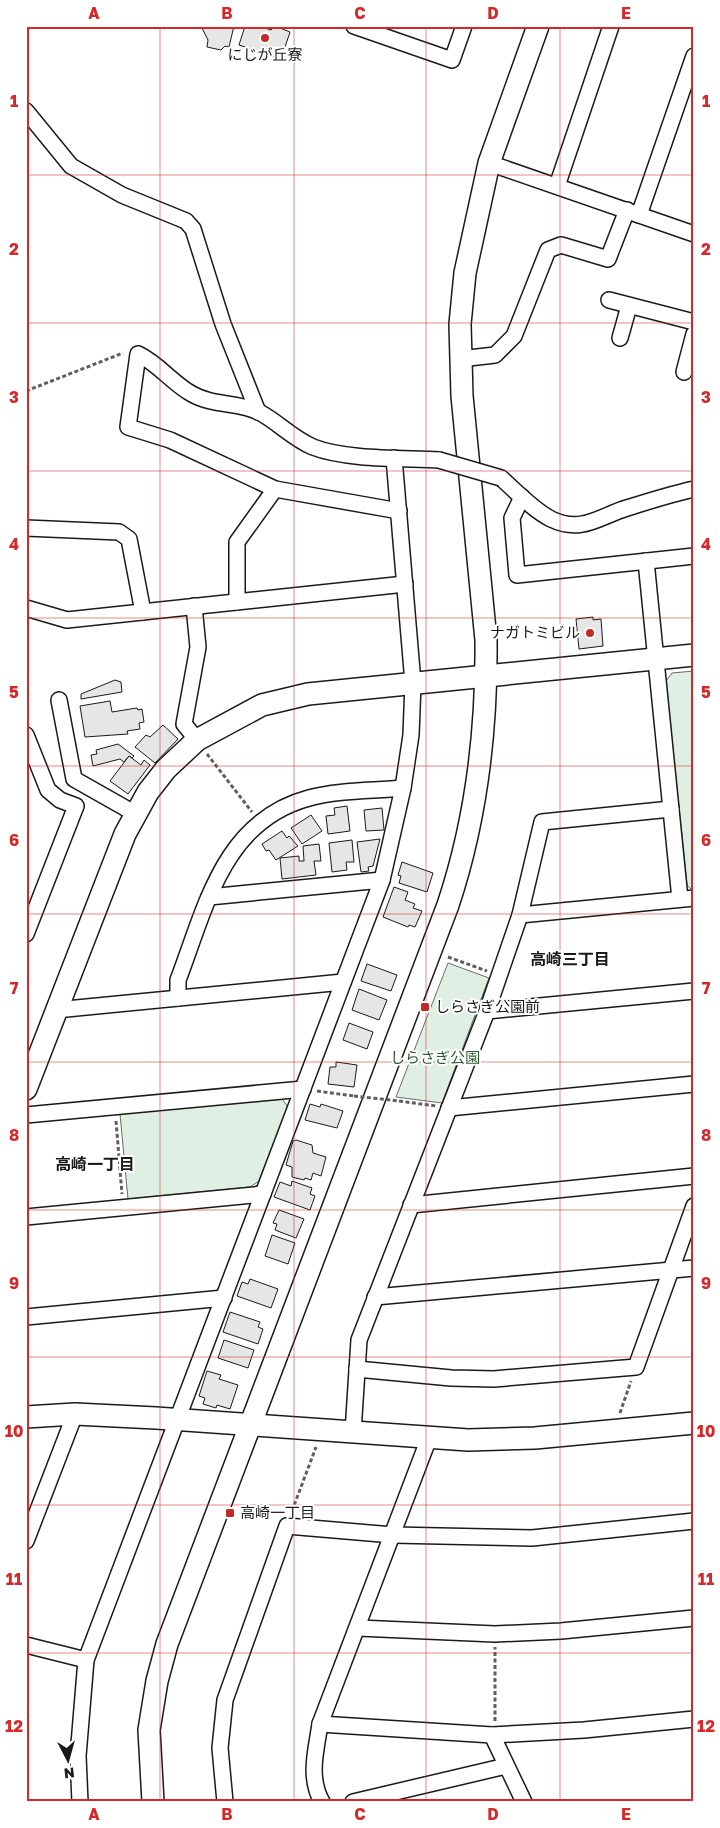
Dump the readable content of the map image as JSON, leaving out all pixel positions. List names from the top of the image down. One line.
{"districts":["高崎三丁目","高崎一丁目"],"parks":["しらさぎ公園"],"places":{"other":["にじが丘寮","ナガトミビル"],"transit":["しらさぎ公園前","高崎一丁目"]},"north":"bottom","grid":{"columns":["A","B","C","D","E"],"rows":["1","2","3","4","5","6","7","8","9","10","11","12"]}}
